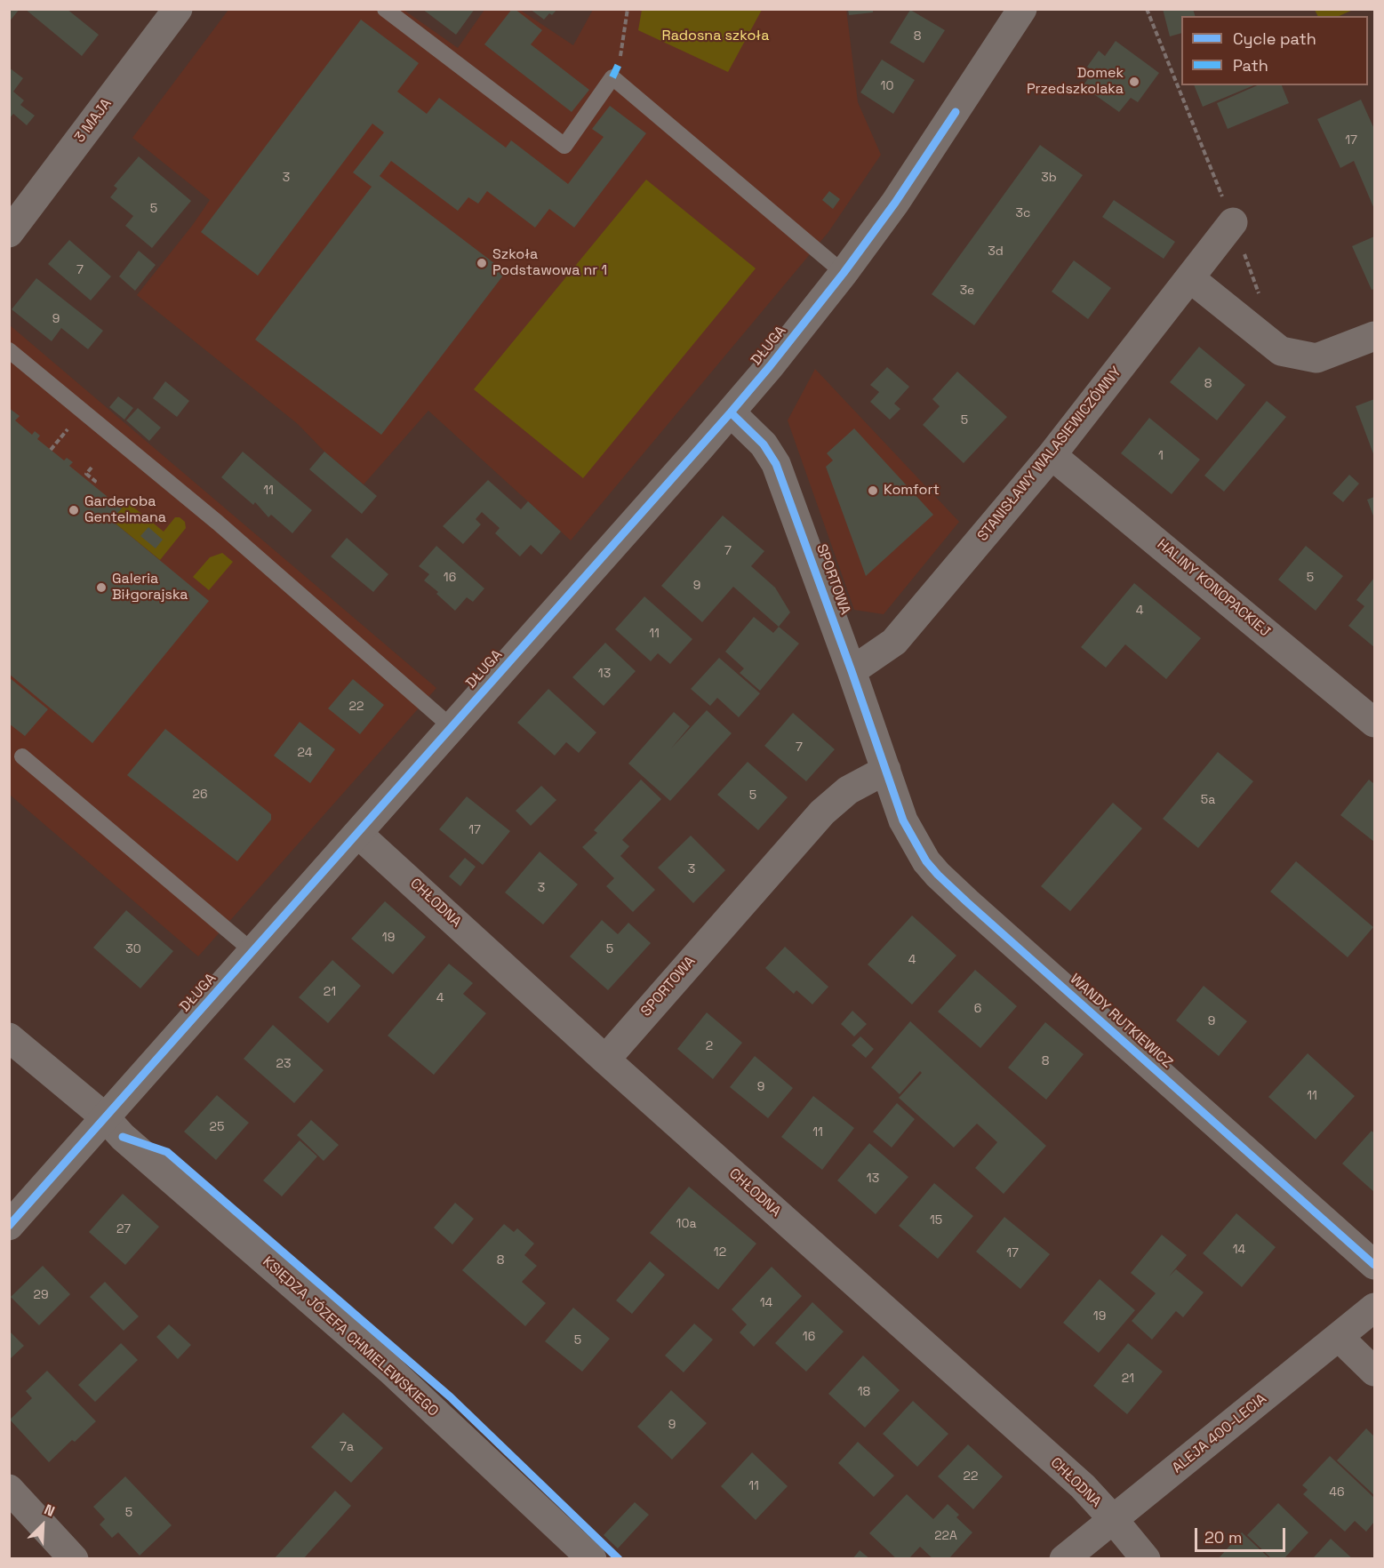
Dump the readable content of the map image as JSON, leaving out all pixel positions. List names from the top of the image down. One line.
{"streets":{"street":["3 MAJA","DŁUGA","STANISŁAWY WALASIEWICZÓWNY","SPORTOWA","HALINY KONOPACKIEJ","CHŁODNA","WANDY RUTKIEWICZ","KSIĘDZA JÓZEFA CHMIELEWSKIEGO","ALEJA 400-LECIA"]},"crossings":[["DŁUGA","SPORTOWA"],["DŁUGA","CHŁODNA"],["DŁUGA","KSIĘDZA JÓZEFA CHMIELEWSKIEGO"],["STANISŁAWY WALASIEWICZÓWNY","SPORTOWA"],["STANISŁAWY WALASIEWICZÓWNY","HALINY KONOPACKIEJ"],["SPORTOWA","CHŁODNA"],["SPORTOWA","WANDY RUTKIEWICZ"],["CHŁODNA","ALEJA 400-LECIA"]],"parks":["Radosna szkoła"],"places":["Domek Przedszkolaka","Szkoła Podstawowa nr 1","Komfort","Garderoba Gentelmana","Galeria Biłgorajska"],"house_numbers":["8","10","17","3","3b","5","3c","3d","7","3e","9","8","5","1","11","7","16","5","9","4","11","13","22","7","24","26","5","5a","17","3","3","19","30","5","4","21","4","6","9","2","8","23","9","11","25","11","13","15","10a","27","14","12","17","8","29","14","19","16","5","21","18","9","7a","22","11","46","5","22A"],"legend":["Cycle path","Path"],"scale_bar":"20 m","north":"top right"}
